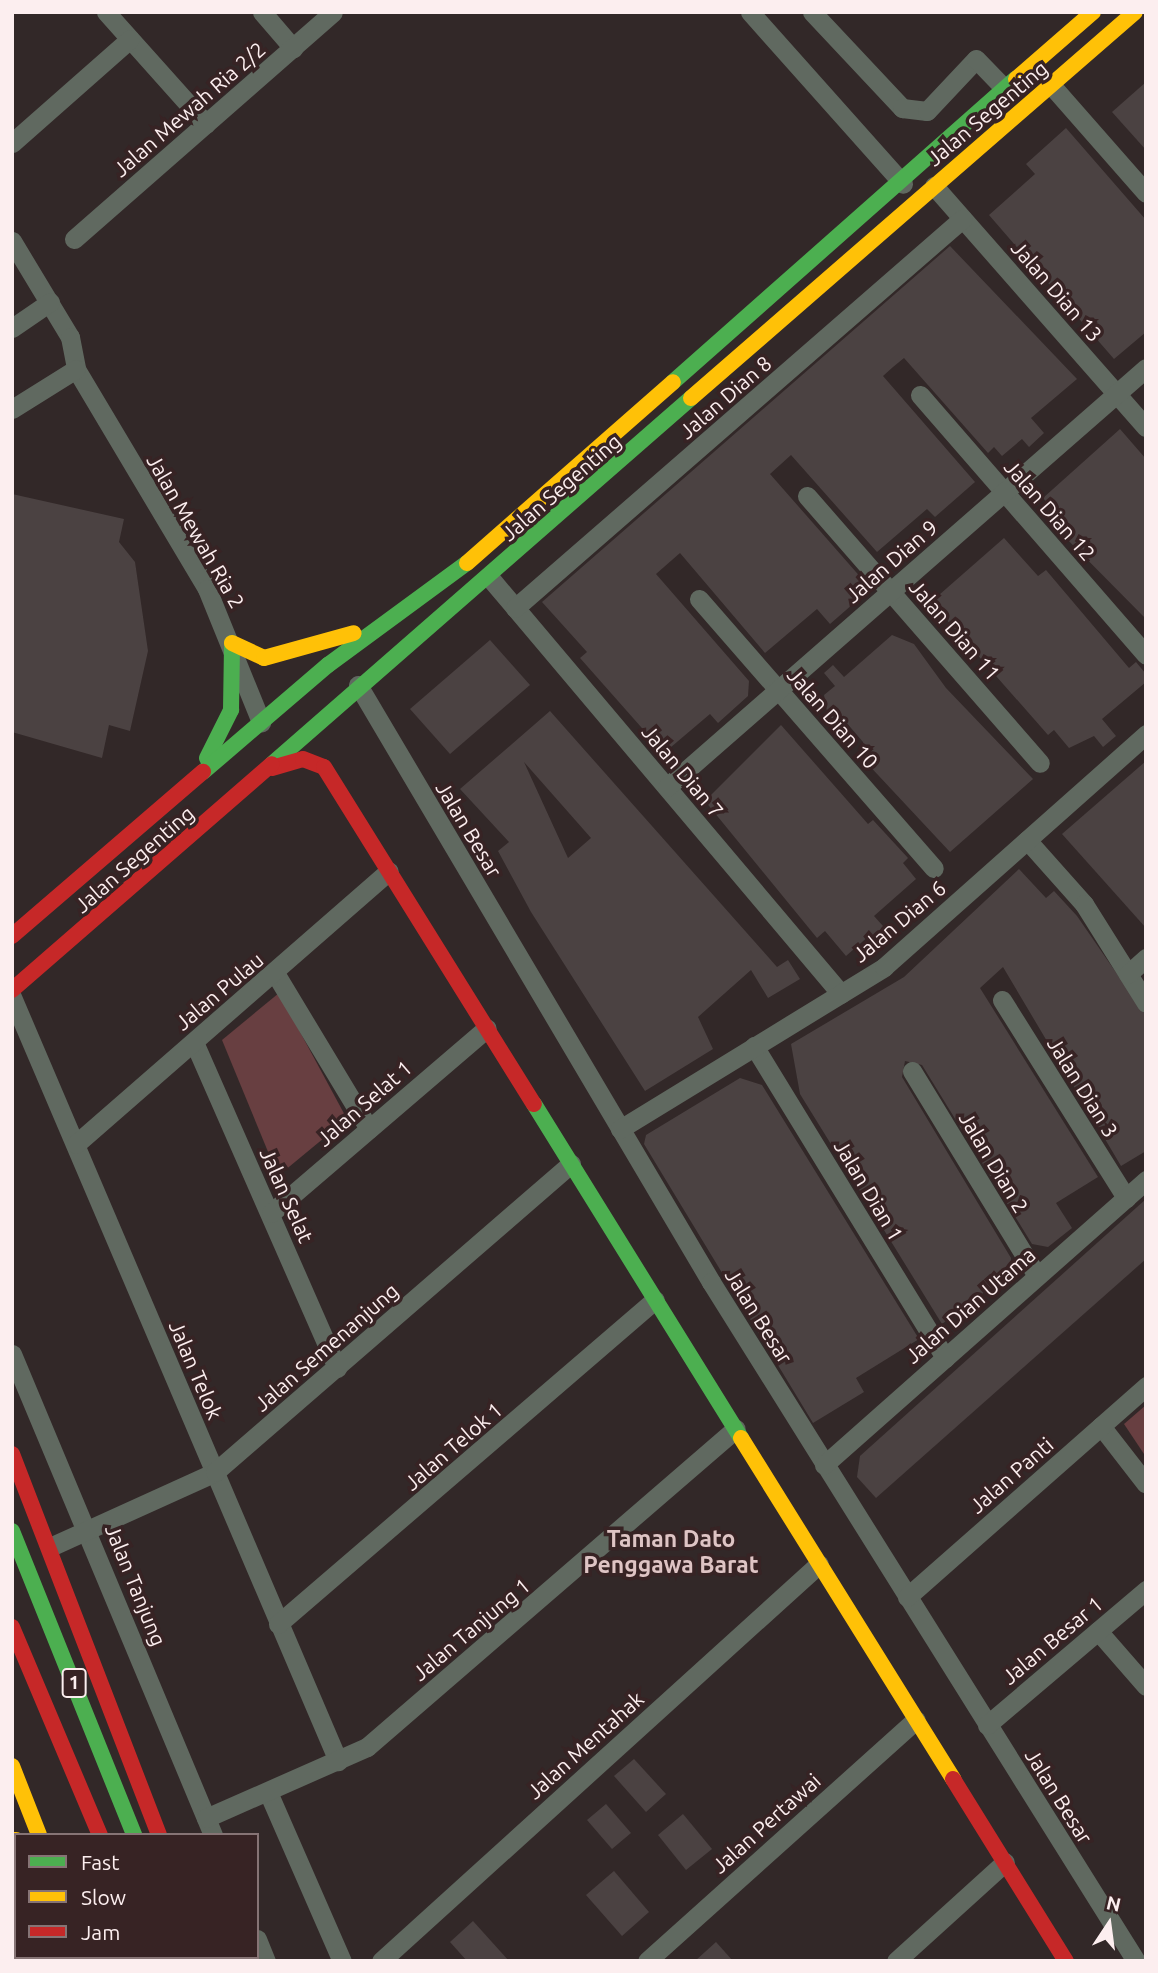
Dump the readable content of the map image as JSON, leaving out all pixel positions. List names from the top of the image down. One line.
{"streets":{"main road":["Jalan Segenting","1"],"street":["Jalan Mewah Ria 2/2","Jalan Dian 13","Jalan Dian 8","Jalan Dian 12","Jalan Mewah Ria 2","Jalan Dian 9","Jalan Dian 11","Jalan Dian 10","Jalan Dian 7","Jalan Besar","Jalan Dian 6","Jalan Pulau","Jalan Dian 3","Jalan Selat 1","Jalan Dian 2","Jalan Dian 1","Jalan Selat","Jalan Dian Utama","Jalan Semenanjung","Jalan Telok","Jalan Telok 1","Jalan Panti","Jalan Tanjung","Jalan Tanjung 1","Jalan Besar 1","Jalan Mentahak","Jalan Pertawai"]},"crossings":[["Jalan Segenting","Jalan Dian 13"],["Jalan Segenting","Jalan Mewah Ria 2"],["Jalan Segenting","Jalan Dian 7"],["Jalan Segenting","Jalan Besar"],["Jalan Dian 13","Jalan Dian 8"],["Jalan Dian 13","Jalan Dian 9"],["Jalan Dian 8","Jalan Dian 7"],["Jalan Dian 12","Jalan Dian 9"],["Jalan Dian 9","Jalan Dian 11"],["Jalan Dian 9","Jalan Dian 10"],["Jalan Dian 9","Jalan Dian 7"],["Jalan Dian 7","Jalan Dian 6"],["Jalan Besar","Jalan Dian 6"],["Jalan Besar","Jalan Dian Utama"],["Jalan Besar","Jalan Panti"],["Jalan Besar","Jalan Besar 1"],["Jalan Dian 6","Jalan Dian 1"],["Jalan Pulau","Jalan Selat"],["Jalan Pulau","Jalan Telok"],["Jalan Dian 3","Jalan Dian Utama"],["Jalan Selat 1","Jalan Selat"],["Jalan Dian 2","Jalan Dian Utama"],["Jalan Dian 1","Jalan Dian Utama"],["Jalan Selat","Jalan Semenanjung"],["Jalan Semenanjung","Jalan Telok"],["Jalan Semenanjung","Jalan Tanjung"],["Jalan Telok","Jalan Telok 1"],["Jalan Telok","Jalan Tanjung 1"],["Jalan Tanjung","Jalan Tanjung 1"]],"districts":["Taman Dato Penggawa Barat"],"legend":["Fast","Slow","Jam"],"north":"top"}
